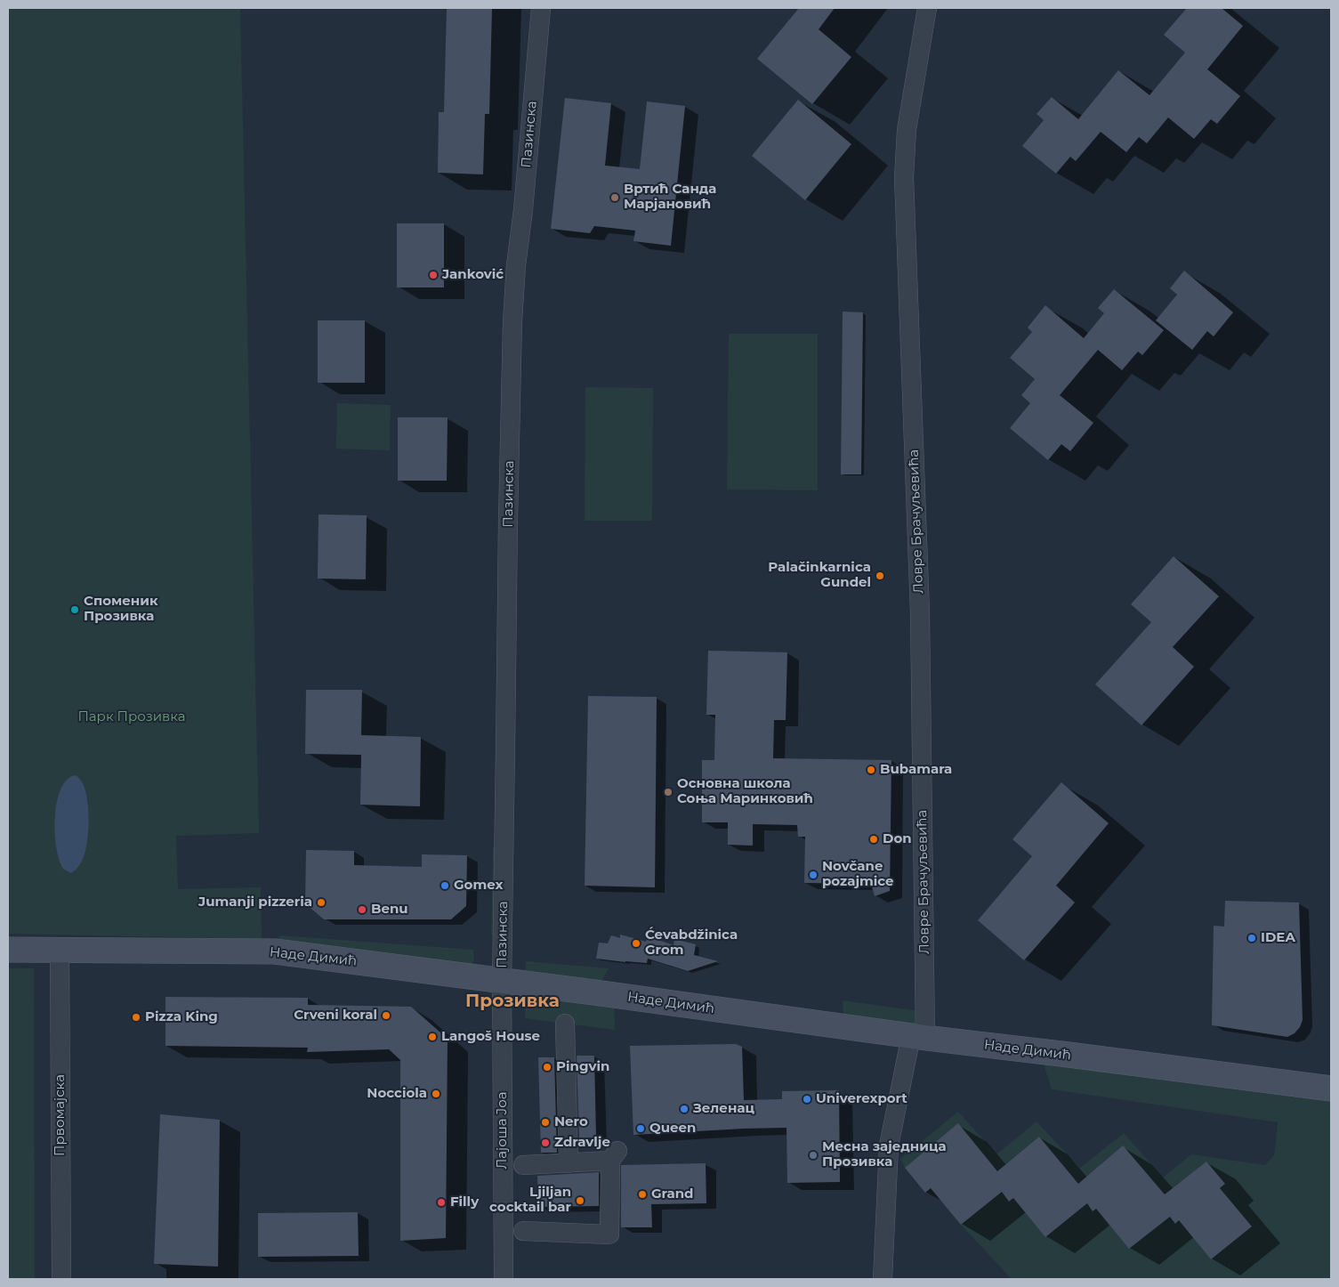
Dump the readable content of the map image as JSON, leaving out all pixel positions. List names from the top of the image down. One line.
{"streets":{"street":["Пазинска","Ловре Брачуљевића","Наде Димић","Првомајска","Лајоша Јоа"]},"crossings":[["Пазинска","Наде Димић"],["Пазинска","Лајоша Јоа"],["Ловре Брачуљевића","Наде Димић"],["Наде Димић","Првомајска"],["Наде Димић","Лајоша Јоа"]],"districts":["Прозивка"],"parks":["Парк Прозивка"],"places":["Вртић Санда Марјановић","Janković","Palačinkarnica Gundel","Споменик Прозивка","Bubamara","Основна школа Соња Маринковић","Don","Novčane pozajmice","Gomex","Jumanji pizzeria","Benu","IDEA","Ćevabdžinica Grom","Crveni koral","Pizza King","Langoš House","Pingvin","Nocciola","Univerexport","Зеленац","Nero","Queen","Zdravlje","Месна заједница Прозивка","Grand","Ljiljan cocktail bar","Filly"]}
